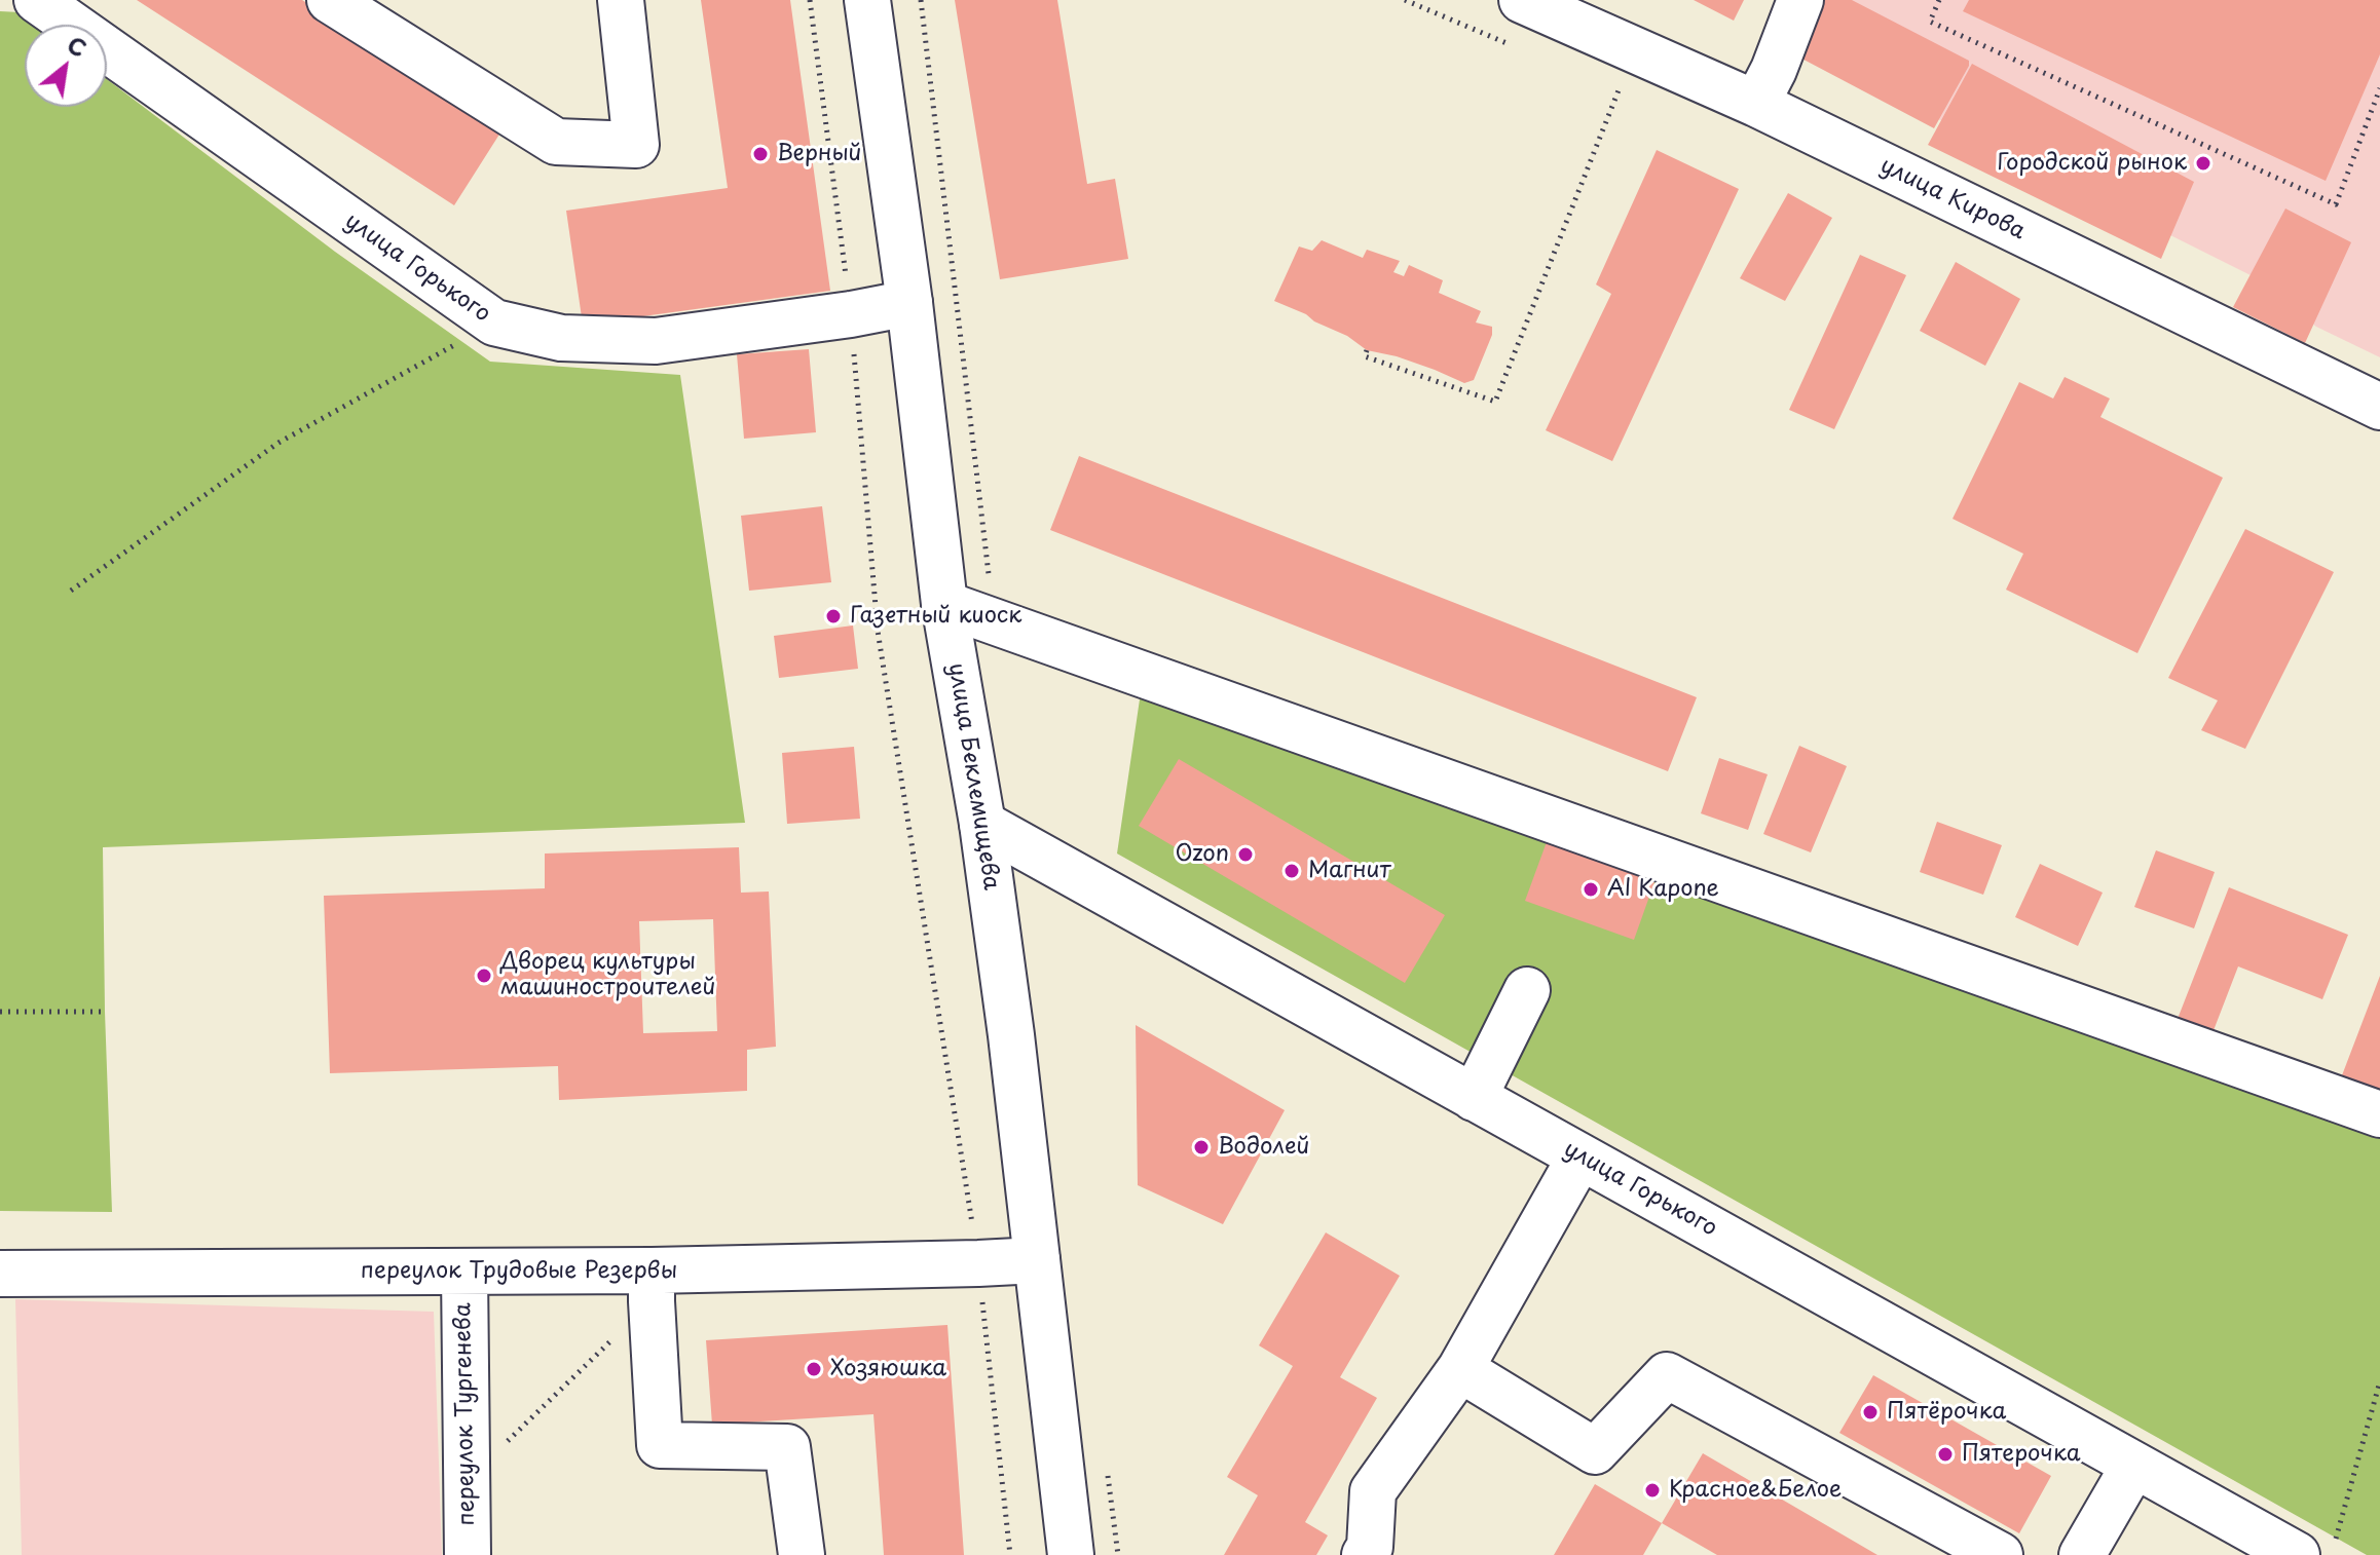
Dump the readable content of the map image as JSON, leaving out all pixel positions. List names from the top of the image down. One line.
{"streets":{"street":["улица Кирова","улица Горького","улица Беклемищева","переулок Трудовые Резервы","переулок Тургенева"]},"crossings":[["улица Горького","улица Беклемищева"],["улица Беклемищева","переулок Трудовые Резервы"],["переулок Трудовые Резервы","переулок Тургенева"]],"places":["Верный","Городской рынок","Газетный киоск","Ozon","Магнит","Al Kapone","Дворец культуры машиностроителей","Водолей","Хозяюшка","Пятёрочка","Пятерочка","Красное&Белое"],"north":"top right"}
